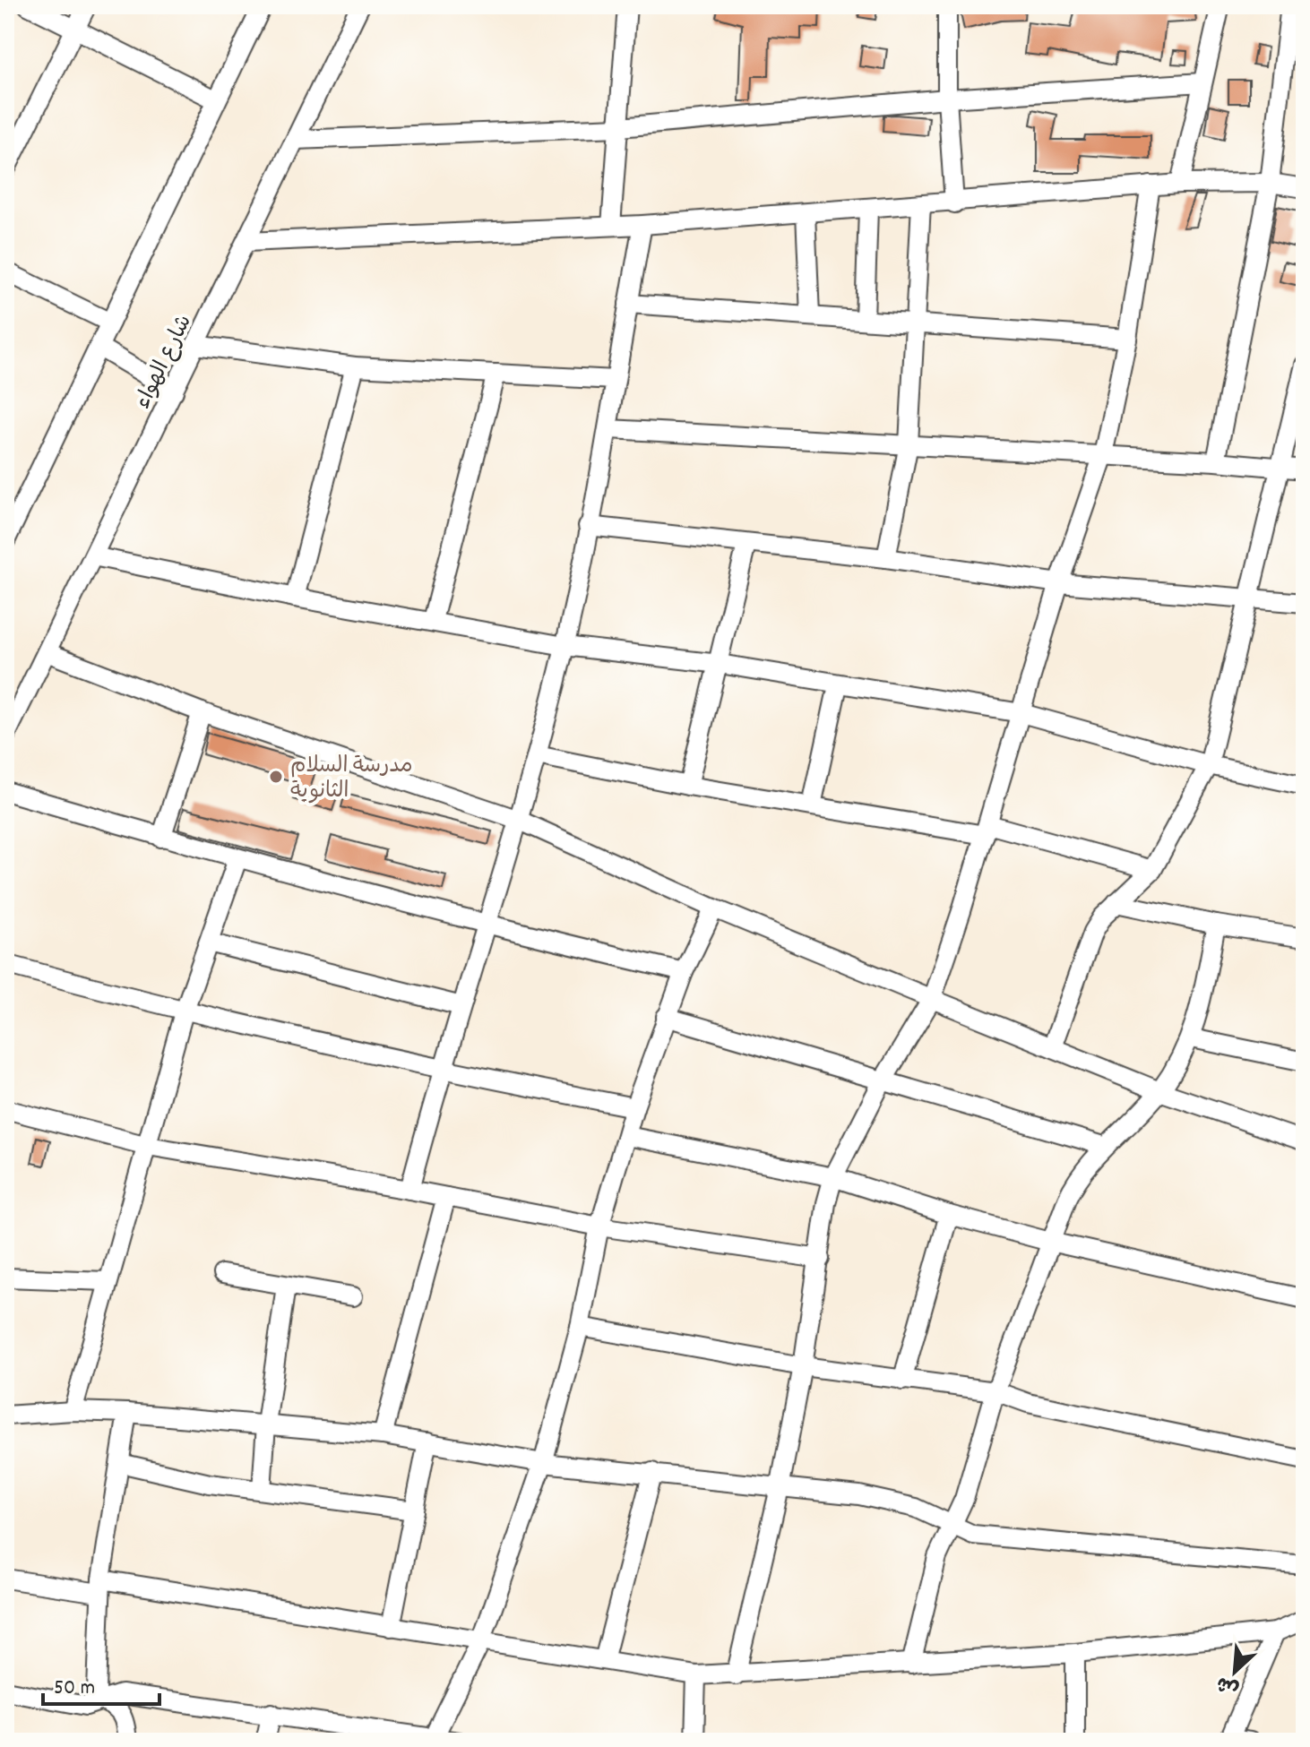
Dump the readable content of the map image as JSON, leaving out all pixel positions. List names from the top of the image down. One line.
{"streets":{"street":["شارع الهواء"]},"places":["مدرسة السلام الثانوية"],"scale_bar":"50 m","north":"bottom left"}
